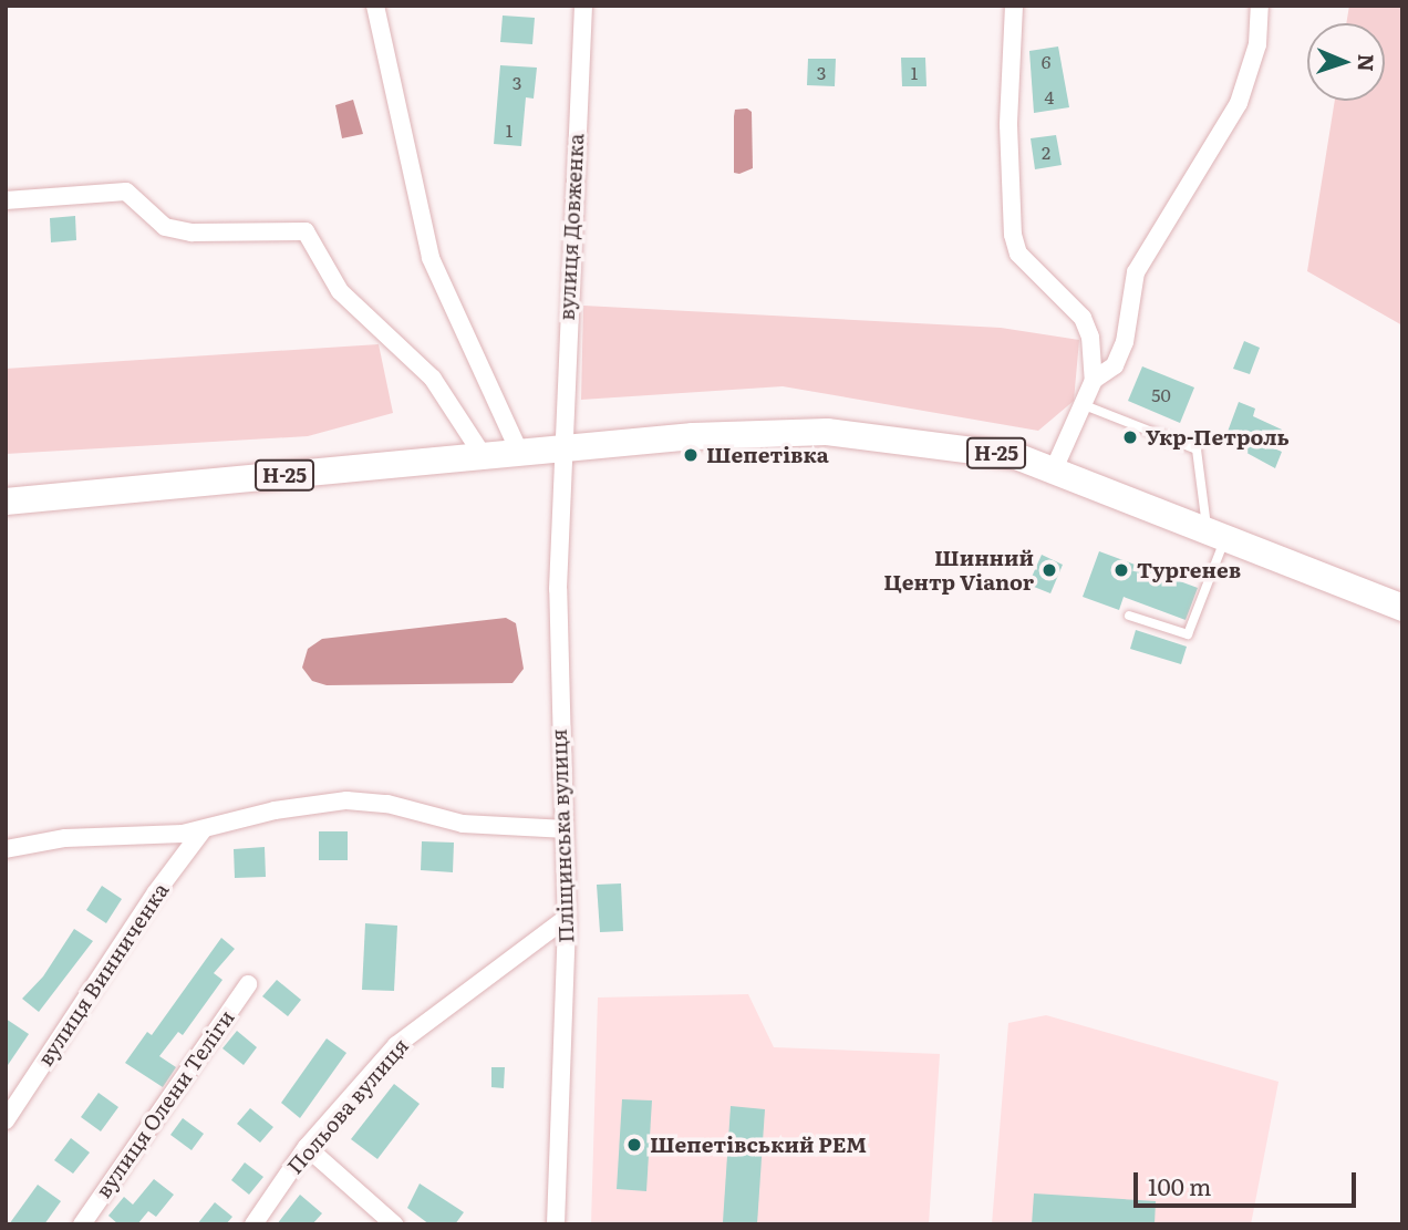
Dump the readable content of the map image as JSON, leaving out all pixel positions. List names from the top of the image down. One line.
{"streets":{"main road":["Н-25"],"street":["вулиця Довженка","Пліщинська вулиця","вулиця Винниченка","вулиця Олени Теліги","Польова вулиця"]},"crossings":[["вулиця Довженка","Н-25"],["вулиця Довженка","Пліщинська вулиця"],["Н-25","Пліщинська вулиця"],["Пліщинська вулиця","Польова вулиця"]],"places":["Укр-Петроль","Шепетівка","Шинний Центр Vianor","Тургенев","Шепетівський РЕМ"],"house_numbers":["6","3","1","3","4","1","2","50"],"scale_bar":"100 m","north":"right"}
